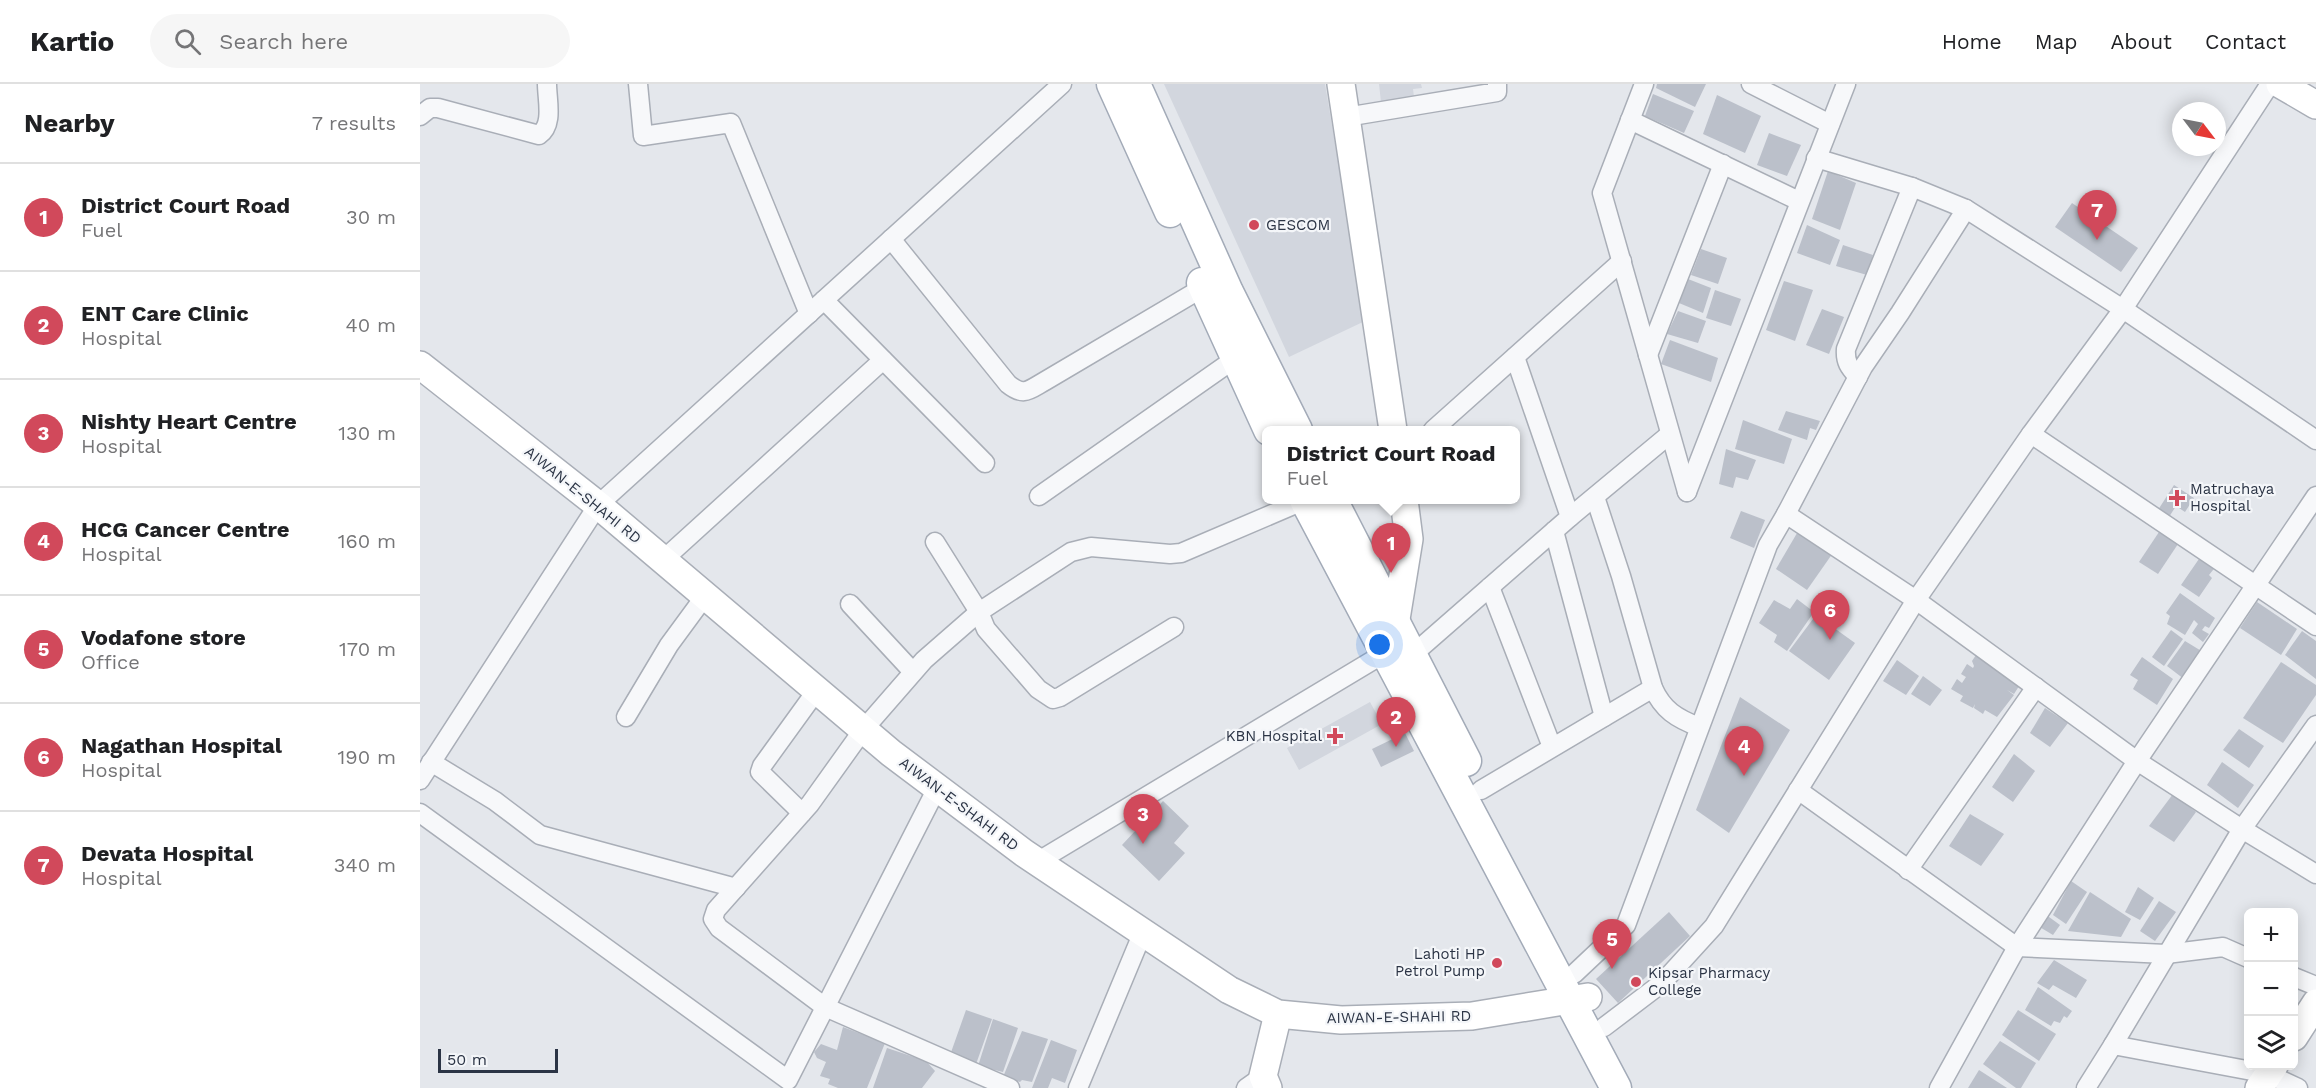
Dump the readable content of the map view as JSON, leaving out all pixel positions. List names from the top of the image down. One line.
{"streets":{"main road":["AIWAN-E-SHAHI RD"]},"places":{"other":["GESCOM","Lahoti HP Petrol Pump","Kipsar Pharmacy College"],"health":["Matruchaya Hospital","KBN Hospital"]},"scale_bar":"50 m","north":"bottom right","page":{"header":"Kartio","search":"Search here","nav":["Home","Map","About","Contact"],"heading":["Nearby","7 results"],"list":[{"mark":"1","name":"District Court Road","note":"Fuel","value":"30 m"},{"mark":"2","name":"ENT Care Clinic","note":"Hospital","value":"40 m"},{"mark":"3","name":"Nishty Heart Centre","note":"Hospital","value":"130 m"},{"mark":"4","name":"HCG Cancer Centre","note":"Hospital","value":"160 m"},{"mark":"5","name":"Vodafone store","note":"Office","value":"170 m"},{"mark":"6","name":"Nagathan Hospital","note":"Hospital","value":"190 m"},{"mark":"7","name":"Devata Hospital","note":"Hospital","value":"340 m"}],"pins":["7","1","6","2","4","3","5"],"popup":["District Court Road","Fuel"],"map_buttons":["+","−"],"scale":"50 m"}}
